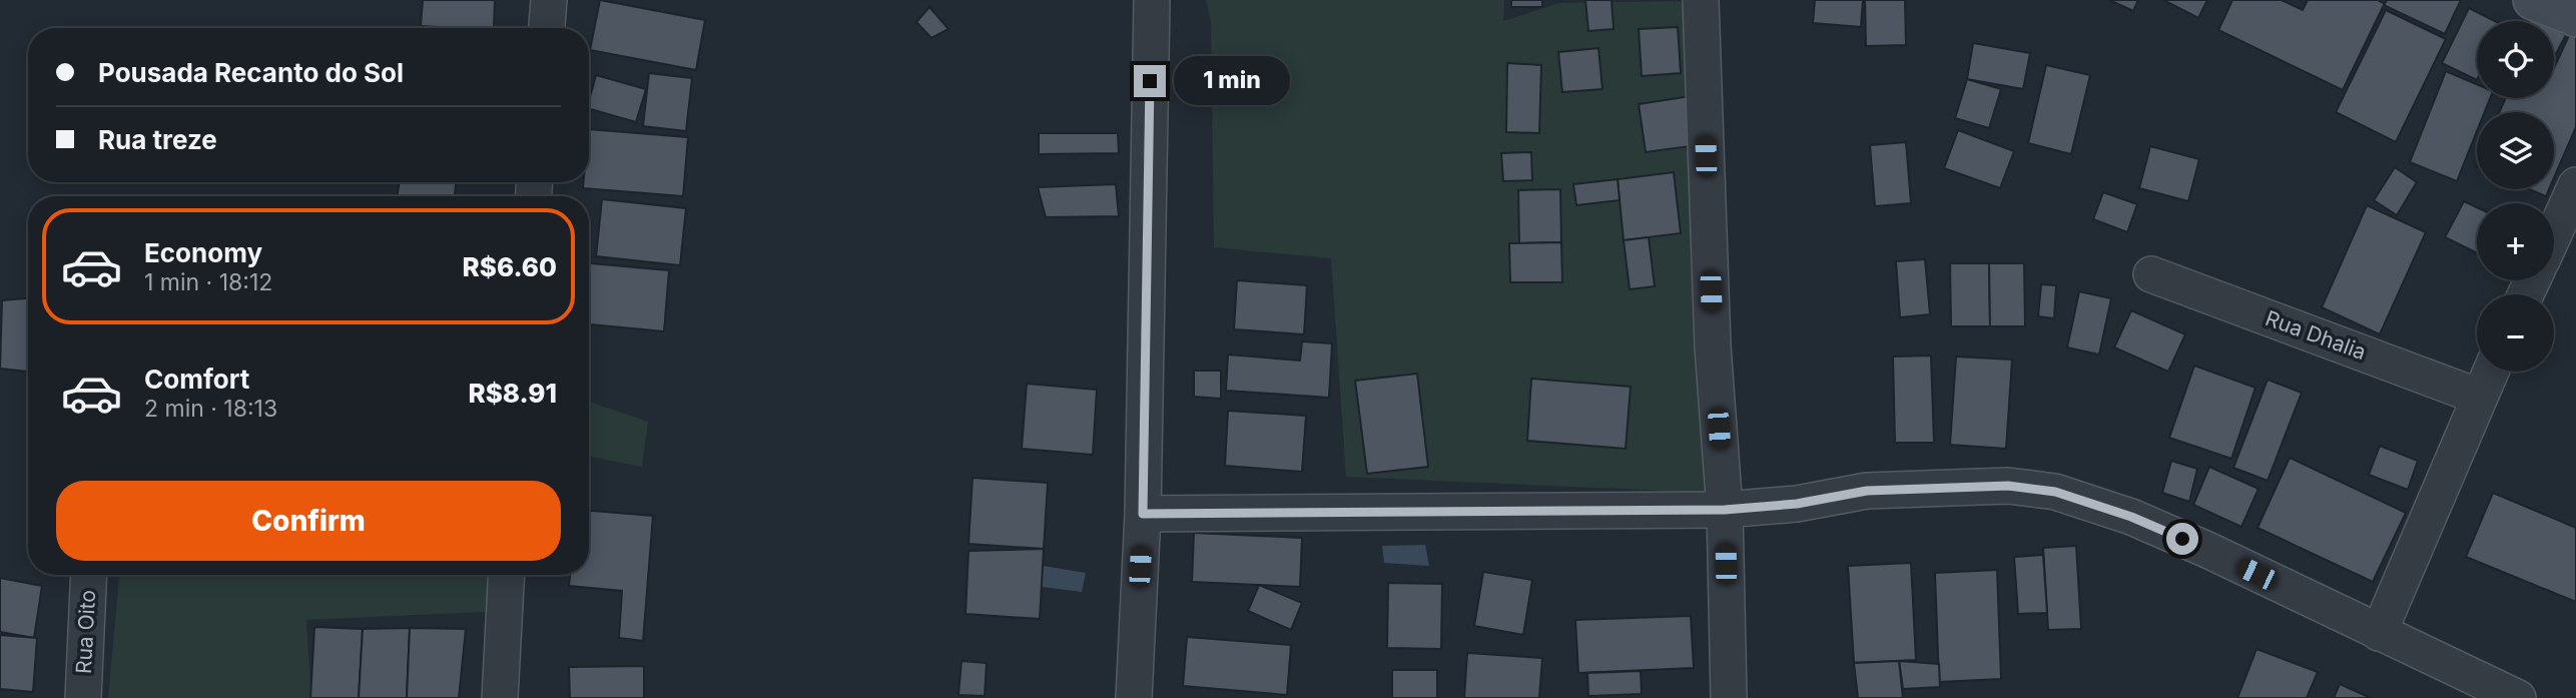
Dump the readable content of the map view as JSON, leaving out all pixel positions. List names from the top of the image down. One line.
{"streets":{"street":["Rua Dhalia","Rua Oito"]},"page":{"map_buttons":["+","−"],"banner":["Pousada Recanto do Sol","Rua treze"],"bubble":"1 min","list":[{"name":"Economy","note":"1 min · 18:12","value":"R$6.60"},{"name":"Comfort","note":"2 min · 18:13","value":"R$8.91"}],"buttons":"Confirm"}}
